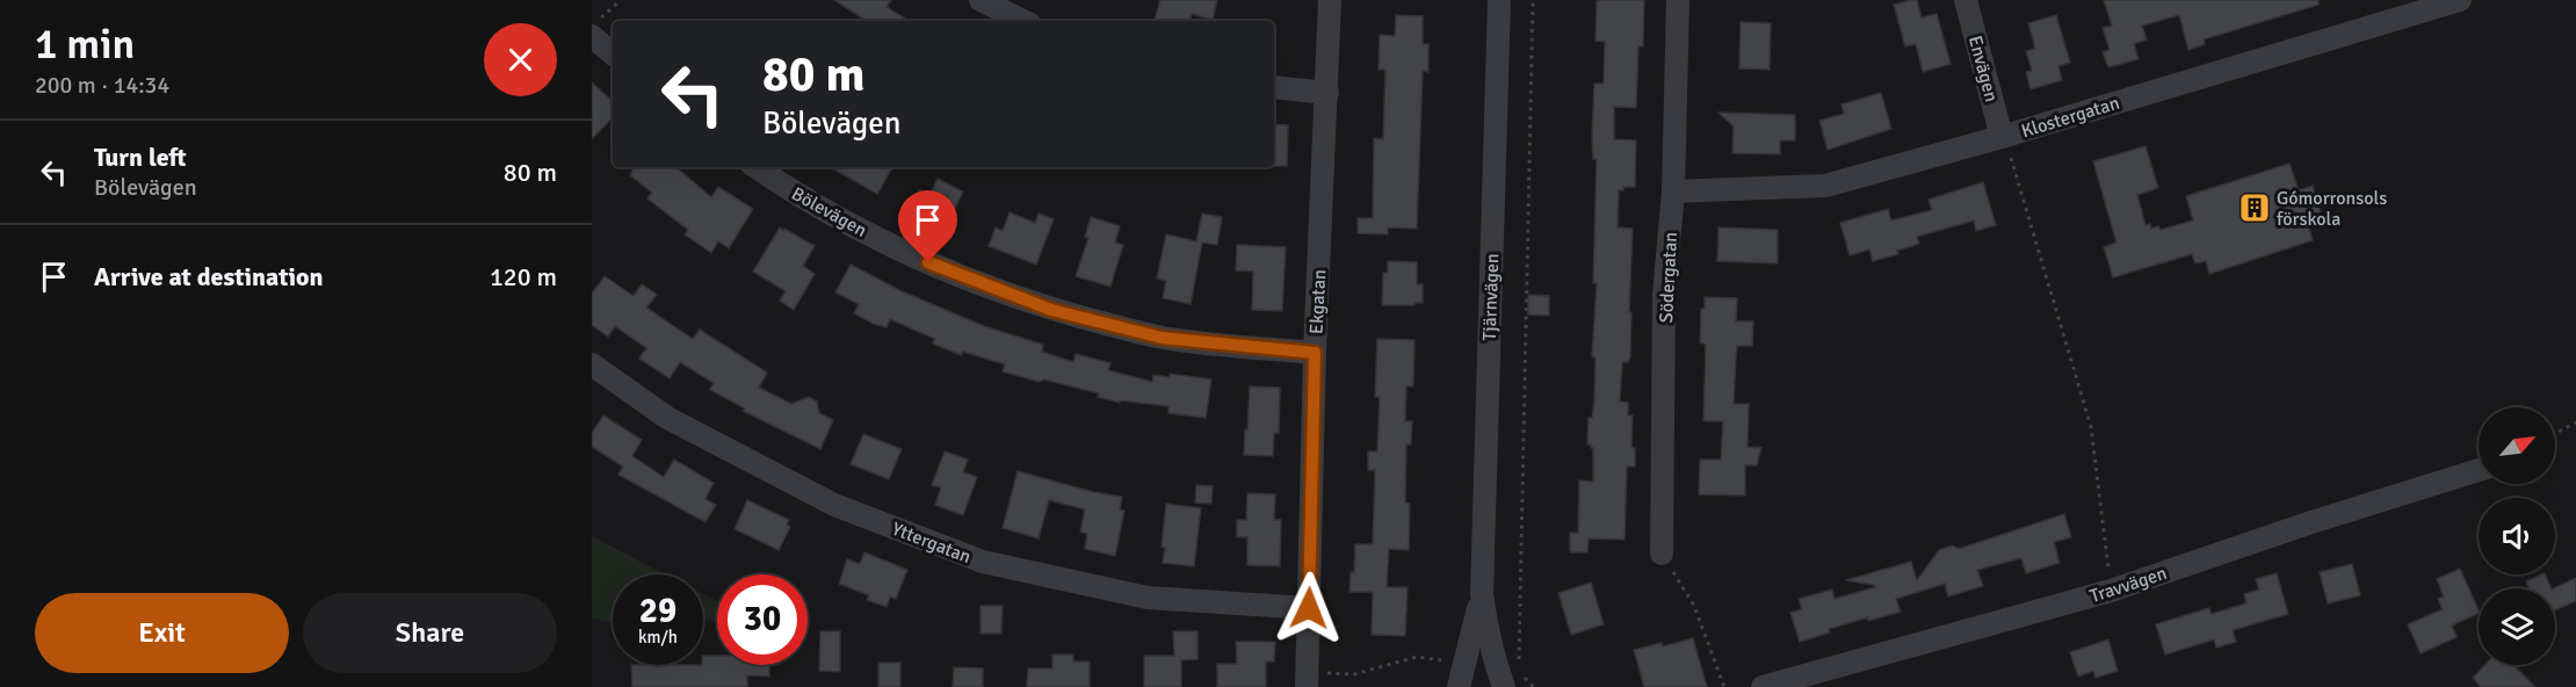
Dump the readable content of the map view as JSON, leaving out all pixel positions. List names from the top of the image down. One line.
{"streets":{"street":["Envägen","Klostergatan","Bölevägen","Södergatan","Tjärnvägen","Ekgatan","Yttergatan","Travvägen"]},"crossings":[["Envägen","Klostergatan"],["Klostergatan","Södergatan"],["Bölevägen","Ekgatan"],["Ekgatan","Yttergatan"]],"places":{"building":["Gómorronsols förskola"]},"north":"top right","page":{"heading":["1 min","200 m · 14:34"],"turn":["80 m","Bölevägen"],"list":[{"name":"Turn left","note":"Bölevägen","value":"80 m"},{"name":"Arrive at destination","value":"120 m"}],"speed":"29 km/h","limit":"30","buttons":["Exit","Share"]}}
